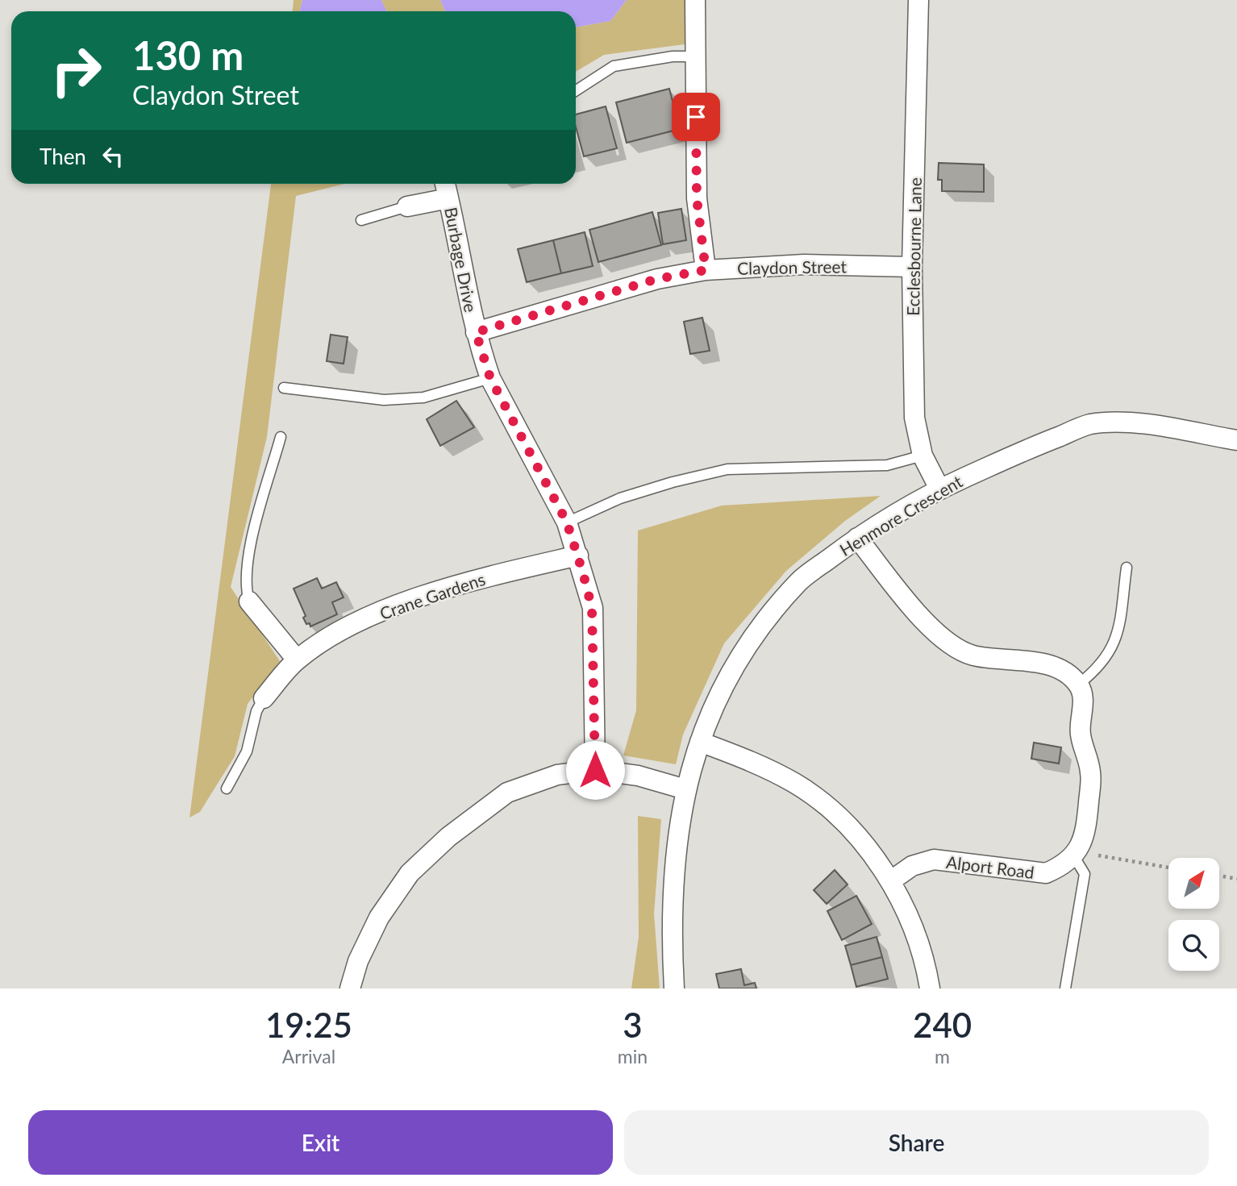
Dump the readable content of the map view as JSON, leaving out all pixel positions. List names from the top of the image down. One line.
{"streets":{"street":["Ecclesbourne Lane","Burbage Drive","Claydon Street","Henmore Crescent","Crane Gardens","Alport Road"]},"crossings":[["Ecclesbourne Lane","Claydon Street"],["Ecclesbourne Lane","Henmore Crescent"],["Burbage Drive","Claydon Street"],["Burbage Drive","Crane Gardens"]],"north":"top right","page":{"turn":["130 m","Claydon Street"],"then":"Then","eta":["19:25","Arrival","3","min","240","m"],"buttons":["Exit","Share"]}}
